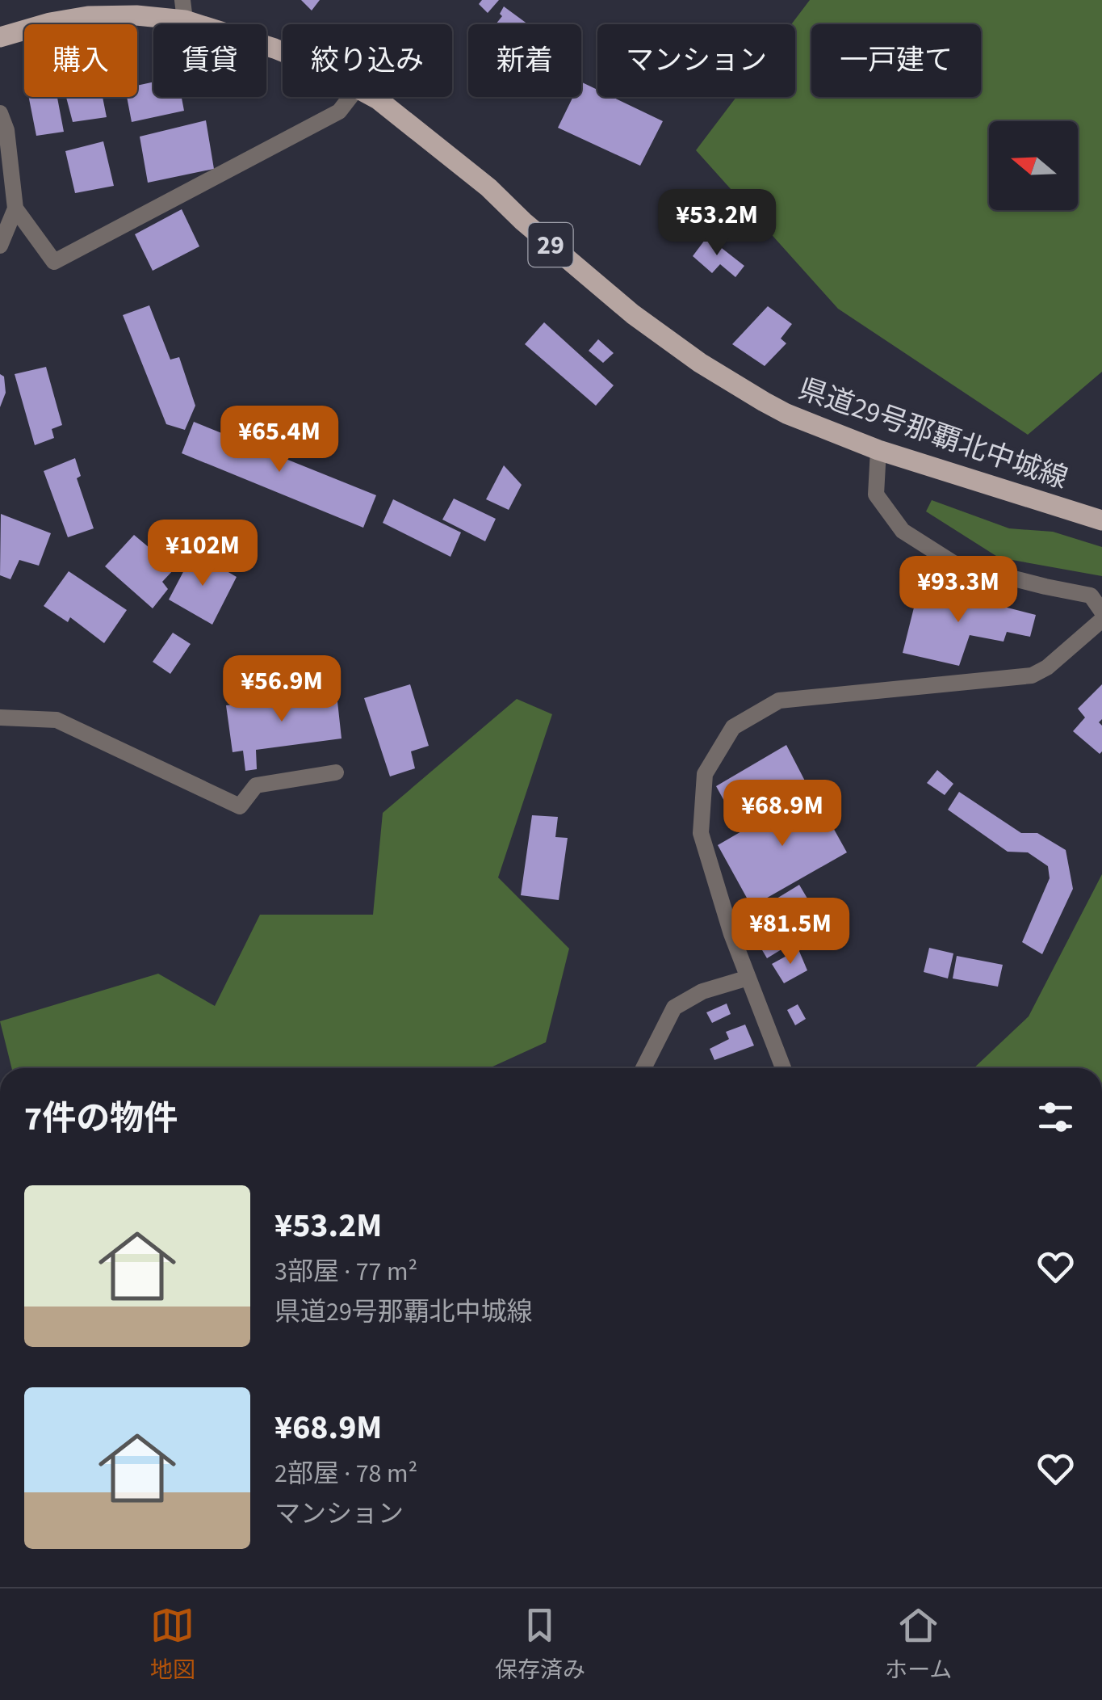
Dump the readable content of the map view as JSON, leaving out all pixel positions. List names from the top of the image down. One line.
{"streets":{"main road":["29","県道29号那覇北中城線"]},"north":"left","page":{"chip":["購入","賃貸","絞り込み","新着","マンション","一戸建て"],"price":["¥53.2M","¥65.4M","¥102M","¥93.3M","¥56.9M","¥68.9M","¥81.5M"],"heading":"7件の物件","list":[{"name":"¥53.2M","note":"3部屋 · 77 m² · 県道29号那覇北中城線"},{"name":"¥68.9M","note":"2部屋 · 78 m² · マンション"}],"tabs":["地図","保存済み","ホーム"]}}
